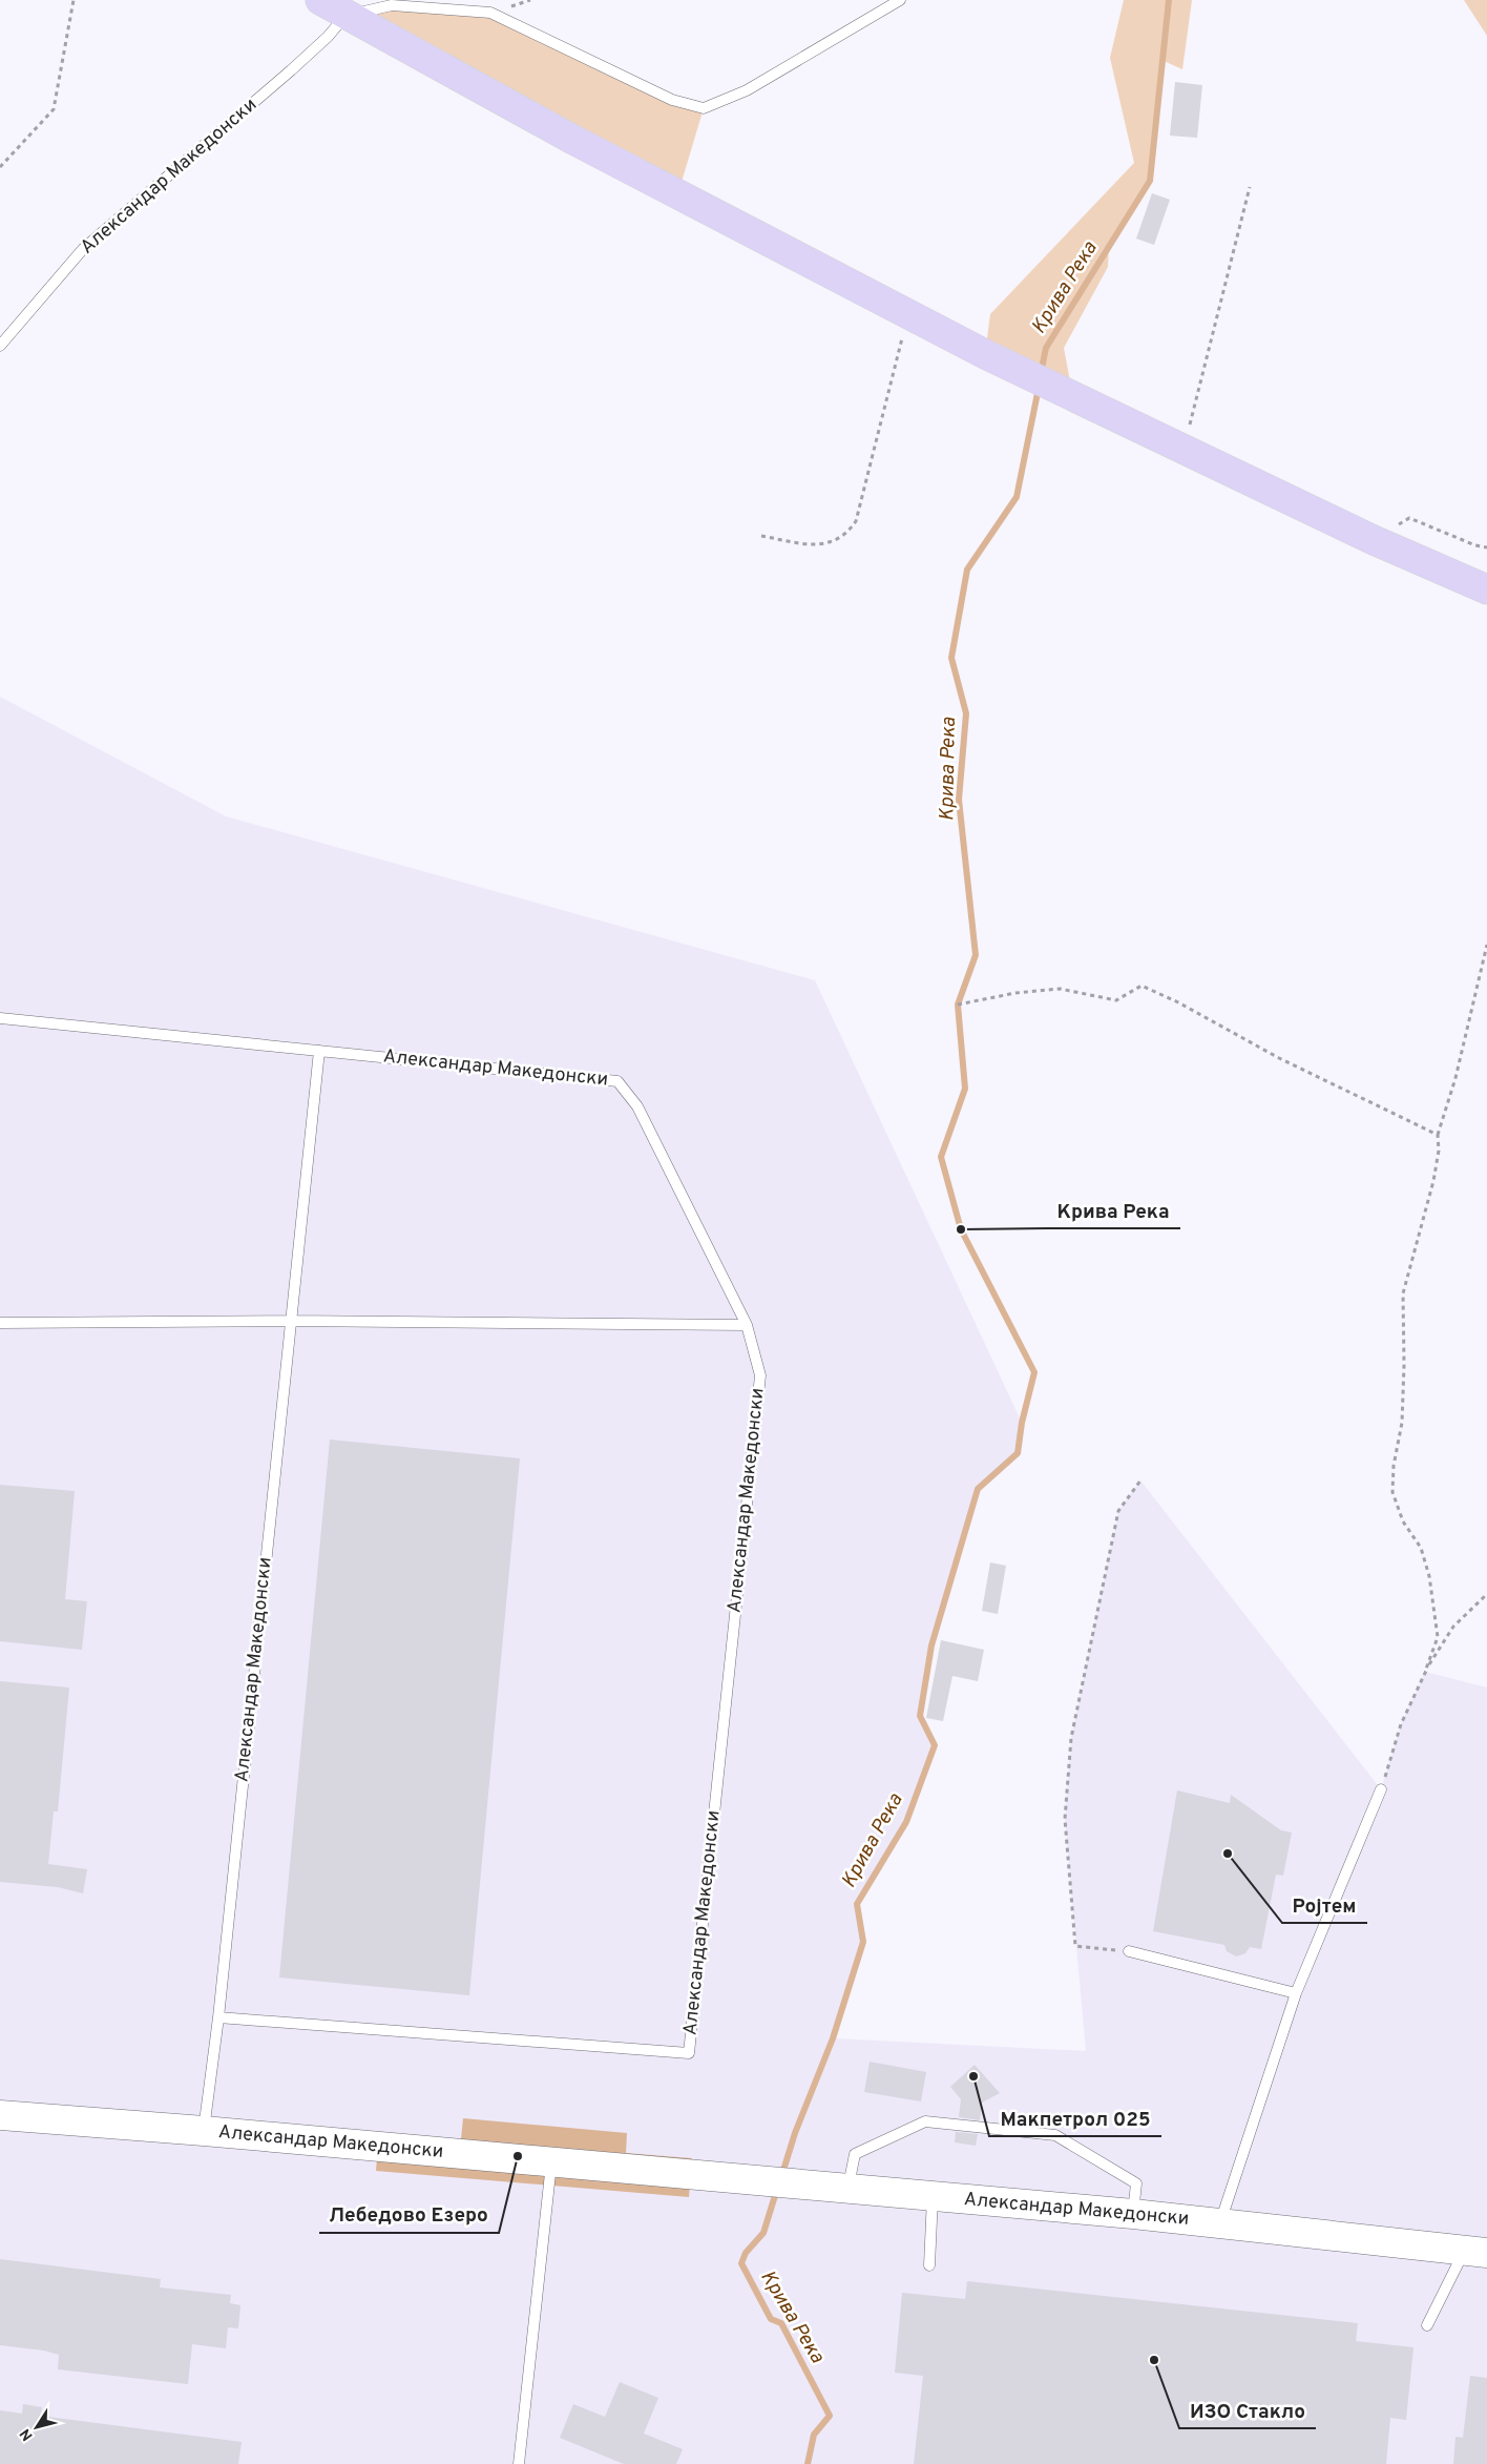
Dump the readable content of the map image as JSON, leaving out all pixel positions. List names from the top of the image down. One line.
{"streets":{"main road":["Александар Македонски"]},"water":["Крива Река"],"places":["Крива Река","Ројтем","Макпетрол 025","Лебедово Езеро","ИЗО Стакло"],"north":"bottom left"}
